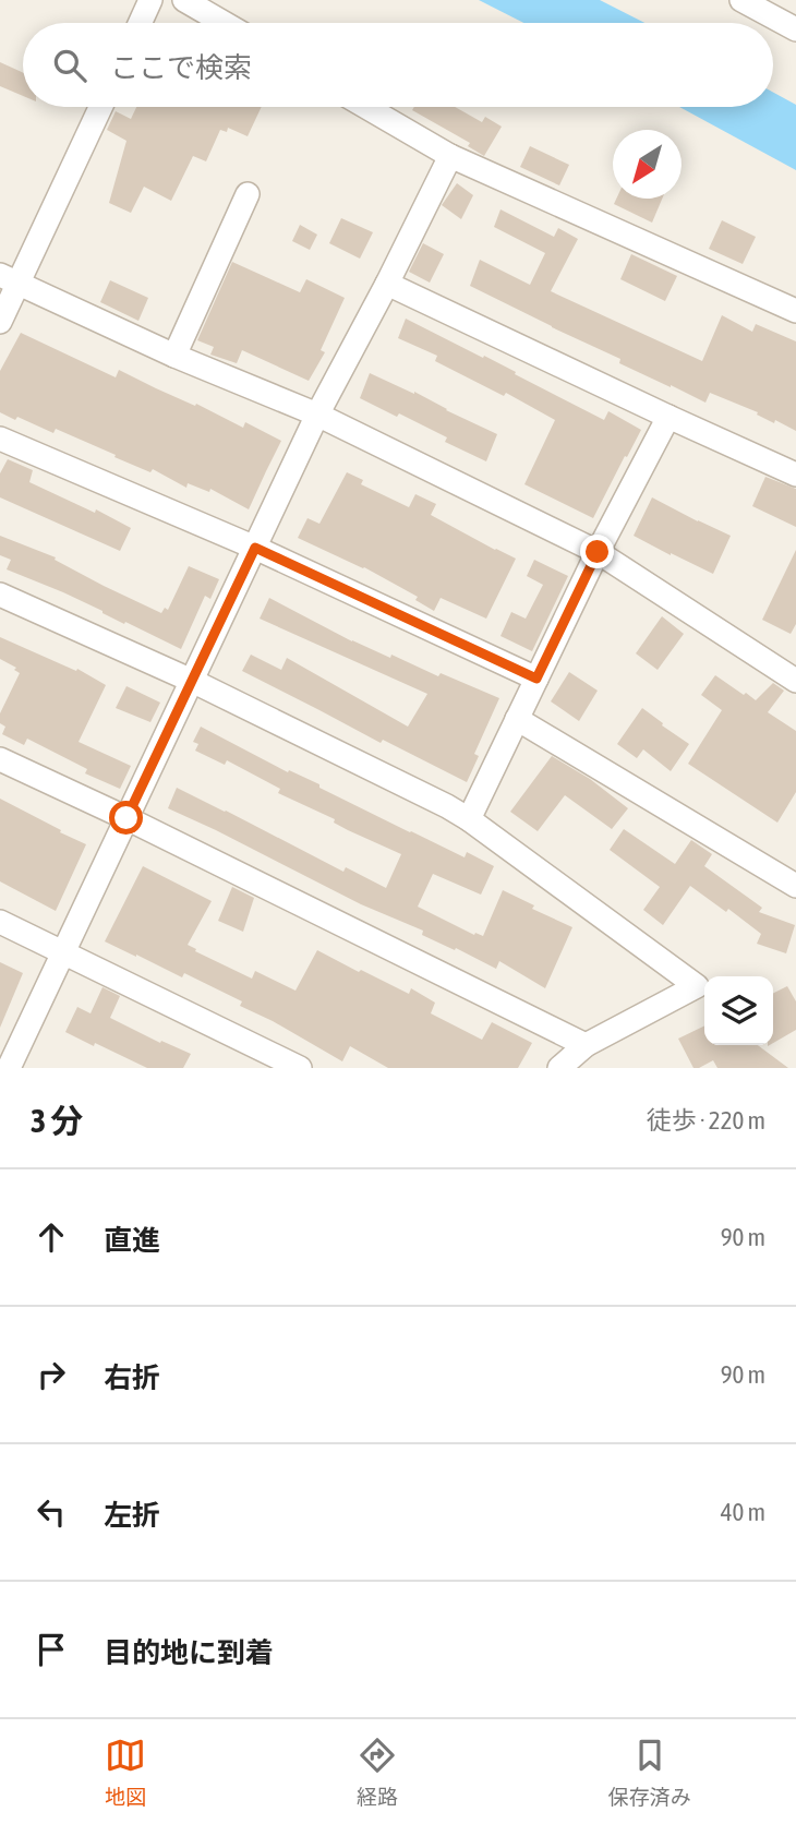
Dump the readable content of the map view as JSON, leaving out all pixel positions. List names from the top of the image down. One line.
{"north":"bottom left","page":{"search":"ここで検索","heading":["3 分","徒歩 · 220 m"],"list":[["直進","90 m"],["右折","90 m"],["左折","40 m"],"目的地に到着"],"nav":["地図","経路","保存済み"]}}
